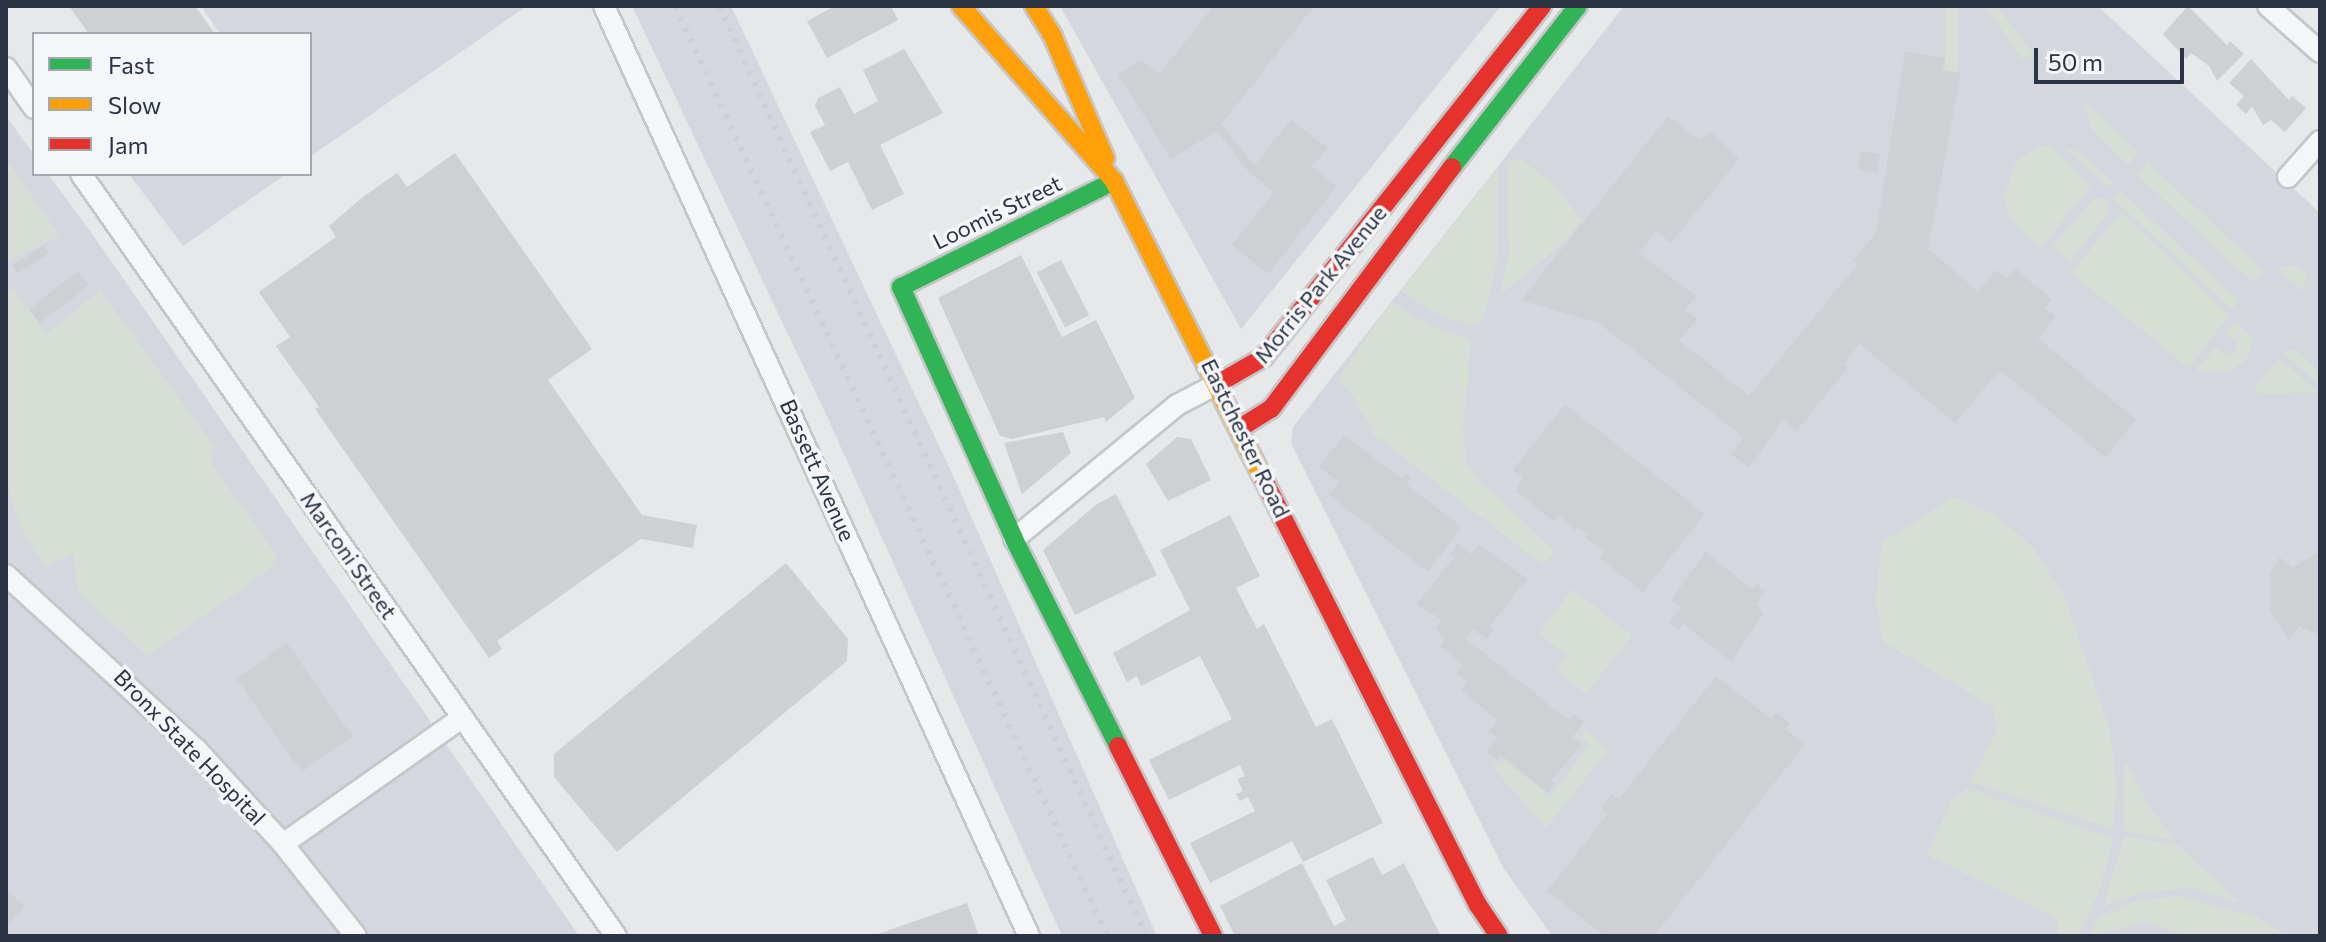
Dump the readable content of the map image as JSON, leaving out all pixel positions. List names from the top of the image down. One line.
{"streets":{"main road":["Loomis Street","Morris Park Avenue","Eastchester Road"],"street":["Bassett Avenue","Marconi Street","Bronx State Hospital"]},"crossings":[["Loomis Street","Morris Park Avenue"],["Loomis Street","Eastchester Road"],["Morris Park Avenue","Eastchester Road"]],"legend":["Fast","Slow","Jam"],"scale_bar":"50 m"}
